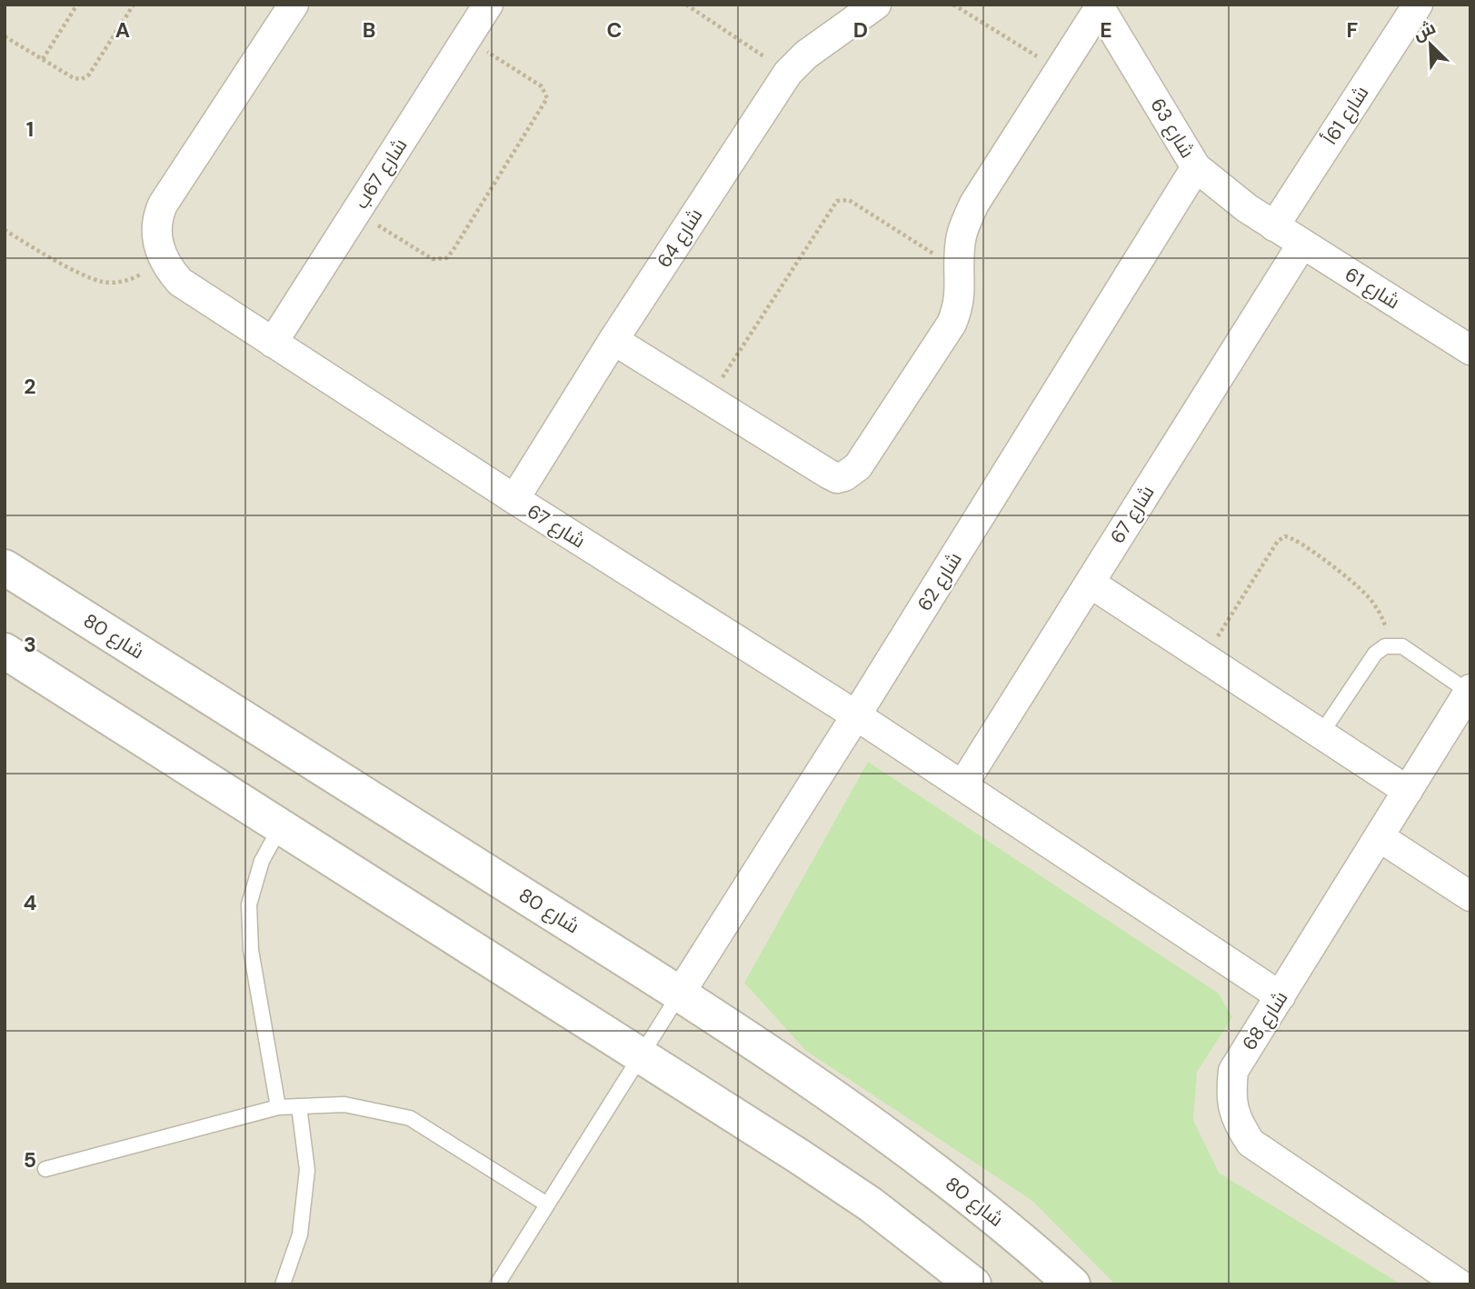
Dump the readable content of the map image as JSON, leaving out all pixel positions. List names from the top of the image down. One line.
{"streets":{"street":["شارع 61أ","شارع 63","شارع 67ب","شارع 64","شارع 61","شارع 67","شارع 62","شارع 80","شارع 68"]},"crossings":[["شارع 61أ","شارع 63"],["شارع 61أ","شارع 61"],["شارع 63","شارع 61"],["شارع 63","شارع 62"],["شارع 67ب","شارع 67"],["شارع 64","شارع 67"],["شارع 61","شارع 67"],["شارع 67","شارع 62"],["شارع 67","شارع 68"],["شارع 62","شارع 80"]],"north":"top left","grid":{"columns":["A","B","C","D","E","F"],"rows":["1","2","3","4","5"]}}
